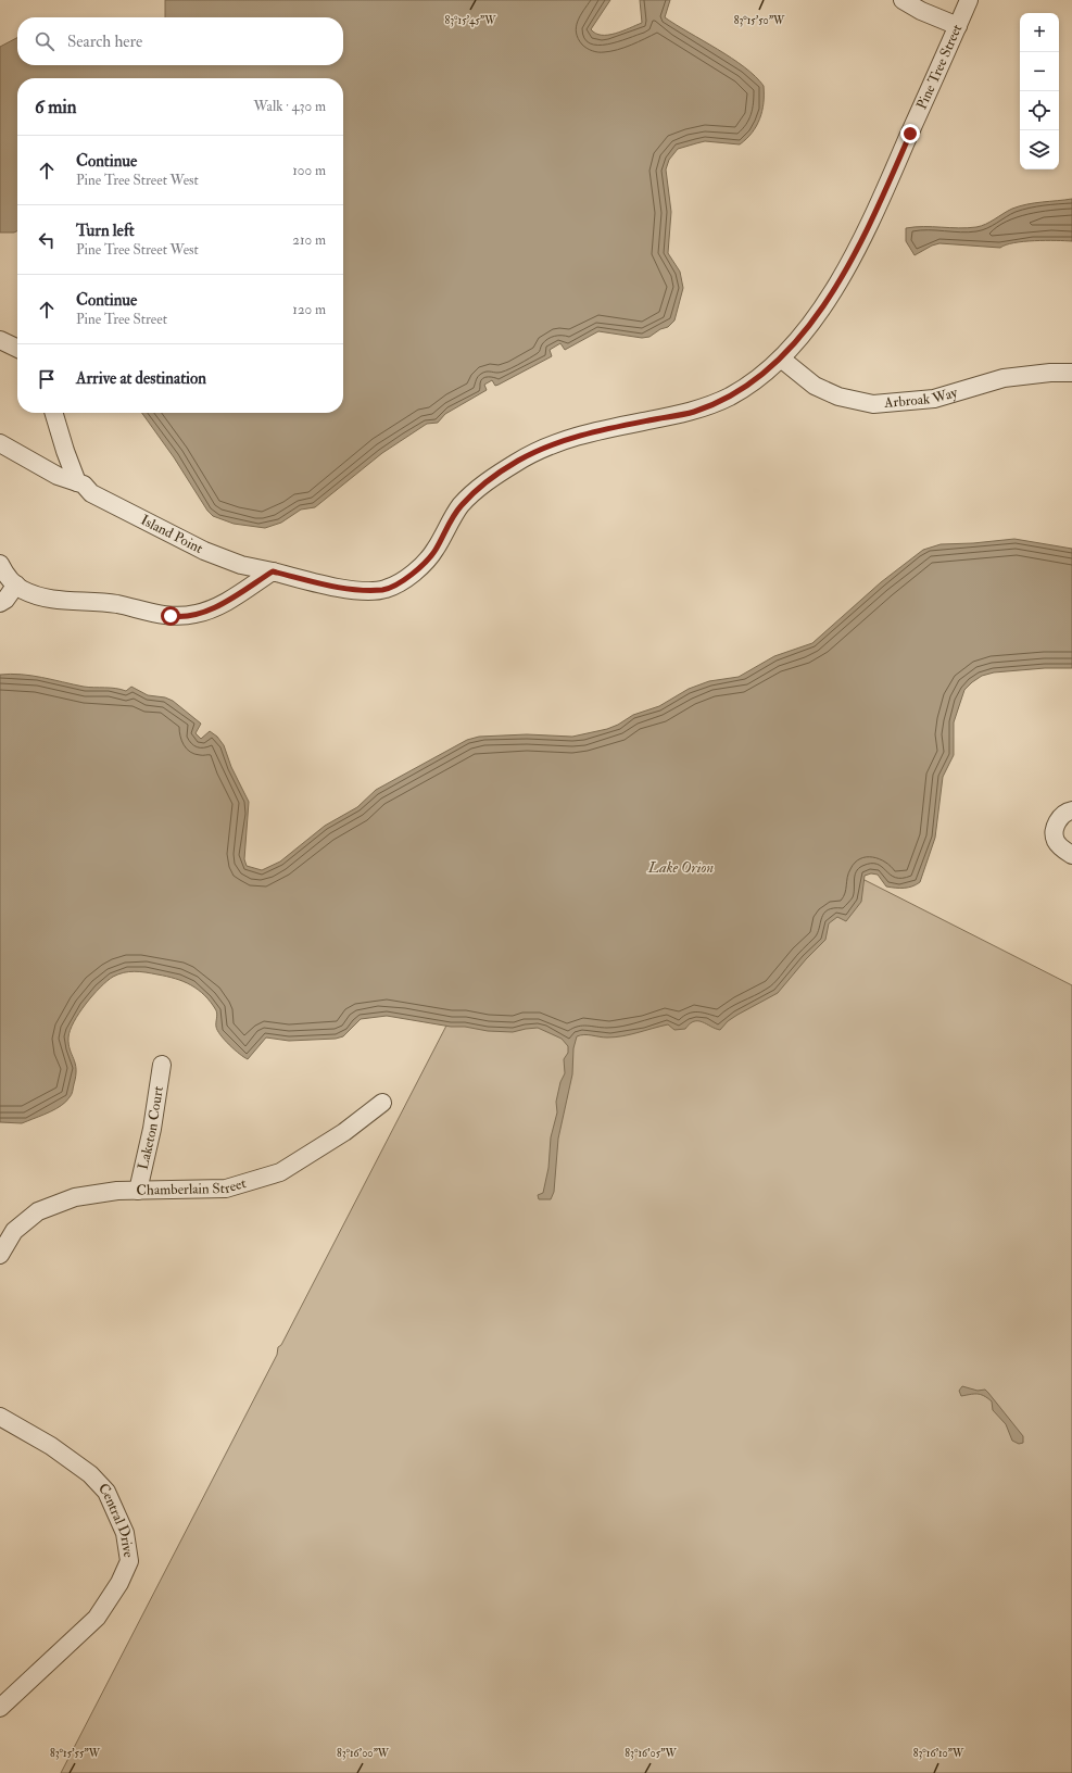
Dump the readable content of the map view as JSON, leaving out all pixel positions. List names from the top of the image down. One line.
{"streets":{"street":["Pine Tree Street","Arbroak Way","Island Point","Laketon Court","Chamberlain Street","Central Drive"]},"crossings":[["Pine Tree Street","Arbroak Way"],["Pine Tree Street","Island Point"],["Laketon Court","Chamberlain Street"]],"water":["Lake Orion"],"page":{"map_buttons":["+","−"],"search":"Search here","heading":["6 min","Walk · 430 m"],"list":[["Continue","Pine Tree Street West","100 m"],["Turn left","Pine Tree Street West","210 m"],["Continue","Pine Tree Street","120 m"],"Arrive at destination"]},"coordinates":["83°15'45\"W","83°15'50\"W","83°15'55\"W","83°16'00\"W","83°16'05\"W","83°16'10\"W"]}
